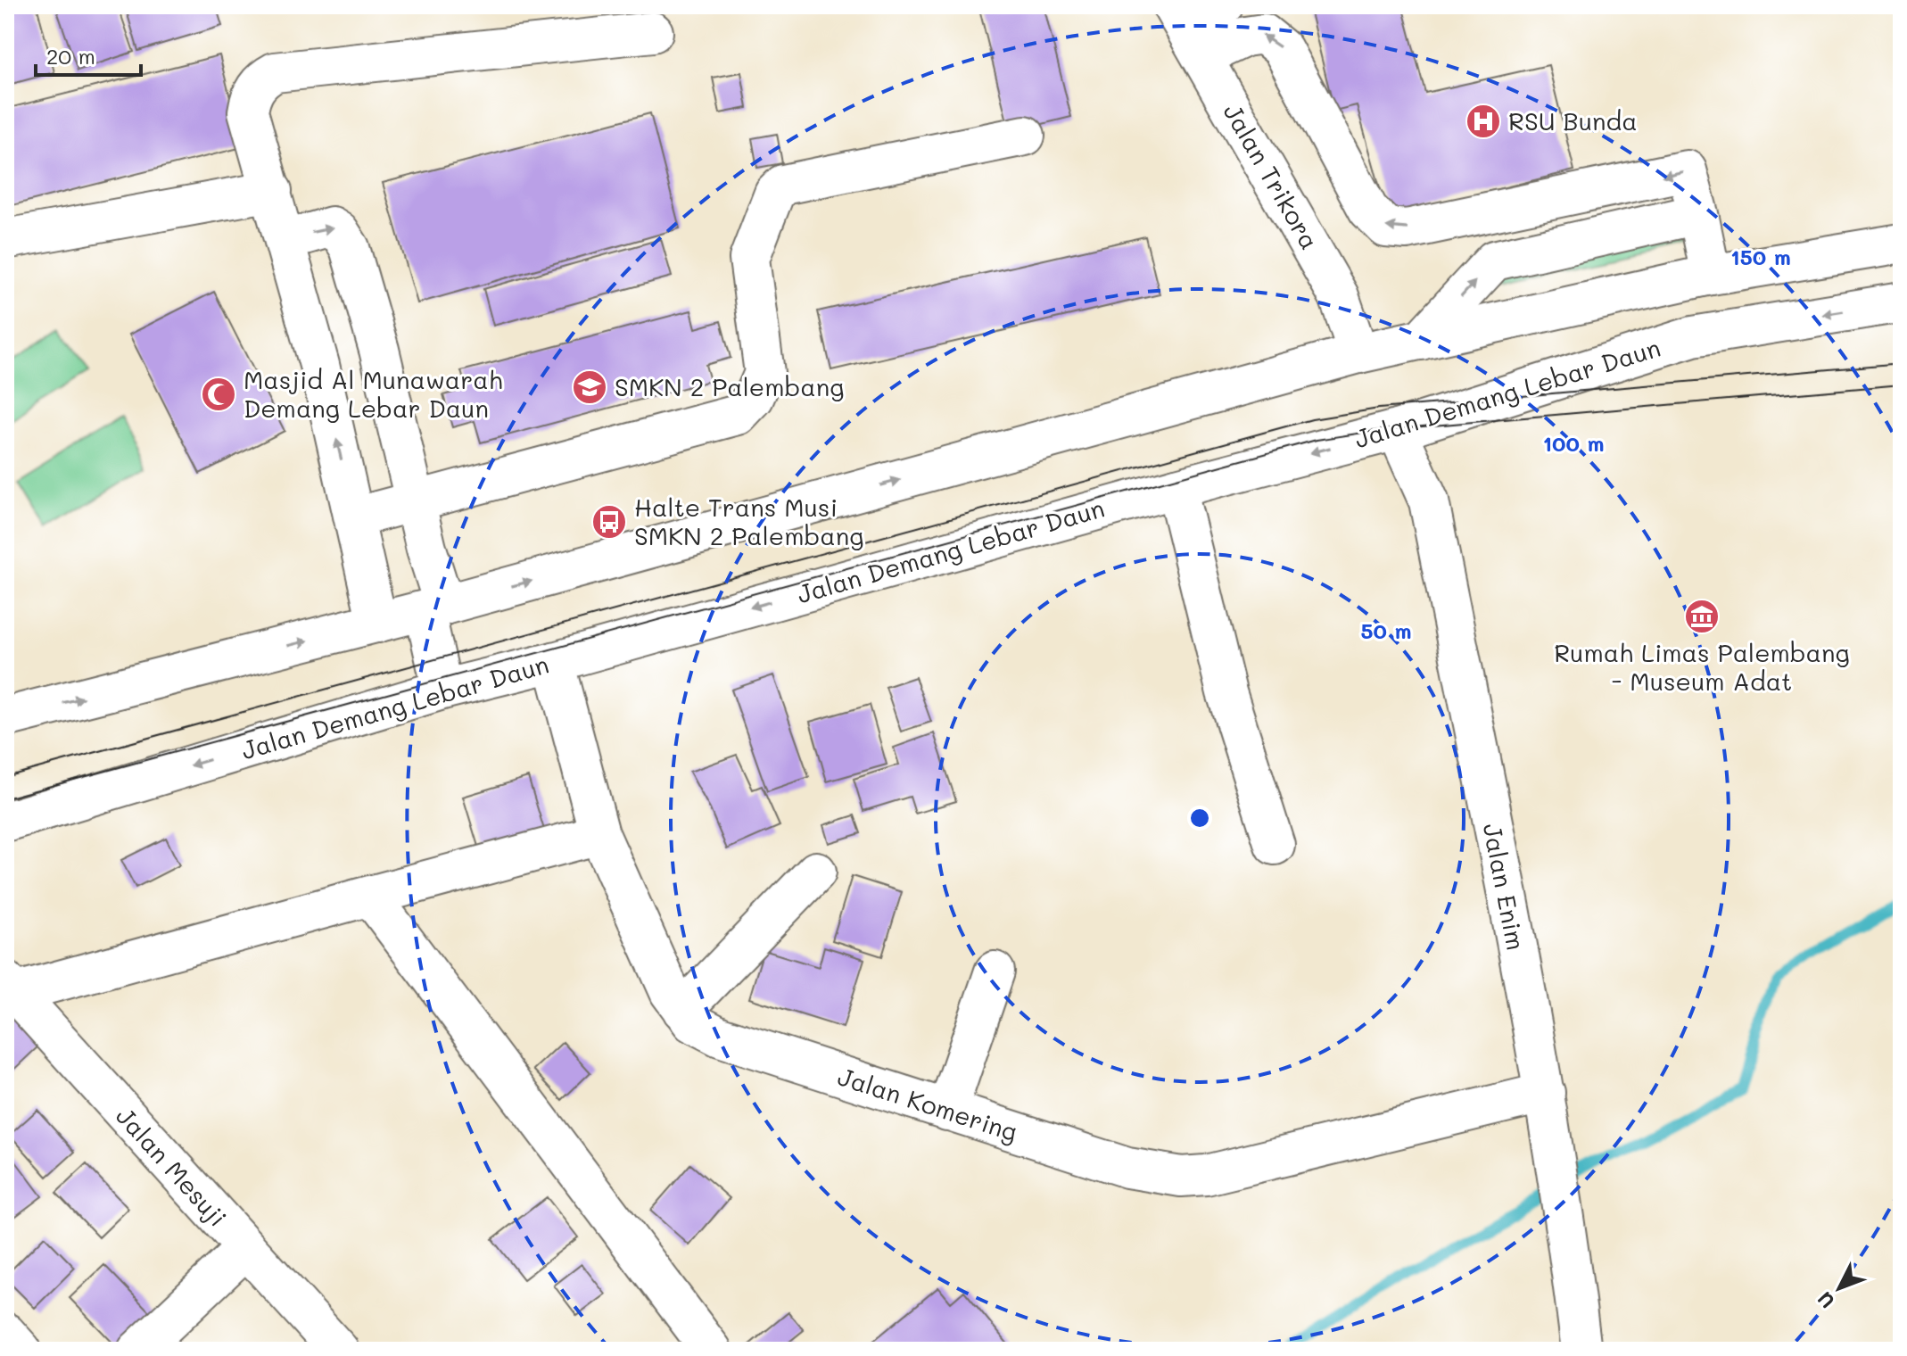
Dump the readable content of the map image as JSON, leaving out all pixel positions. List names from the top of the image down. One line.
{"streets":{"main road":["Jalan Trikora","Jalan Demang Lebar Daun","Jalan Enim","Jalan Komering","Jalan Mesuji"]},"crossings":[["Jalan Demang Lebar Daun","Jalan Enim"],["Jalan Demang Lebar Daun","Jalan Komering"],["Jalan Enim","Jalan Komering"]],"places":{"hospital":["RSU Bunda"],"school or university":["SMKN 2 Palembang"],"mosque":["Masjid Al Munawarah Demang Lebar Daun"],"bus stop":["Halte Trans Musi SMKN 2 Palembang"],"museum":["Rumah Limas Palembang - Museum Adat"]},"scale_bar":"20 m","north":"bottom left","rings":["150 m","100 m","50 m"]}
